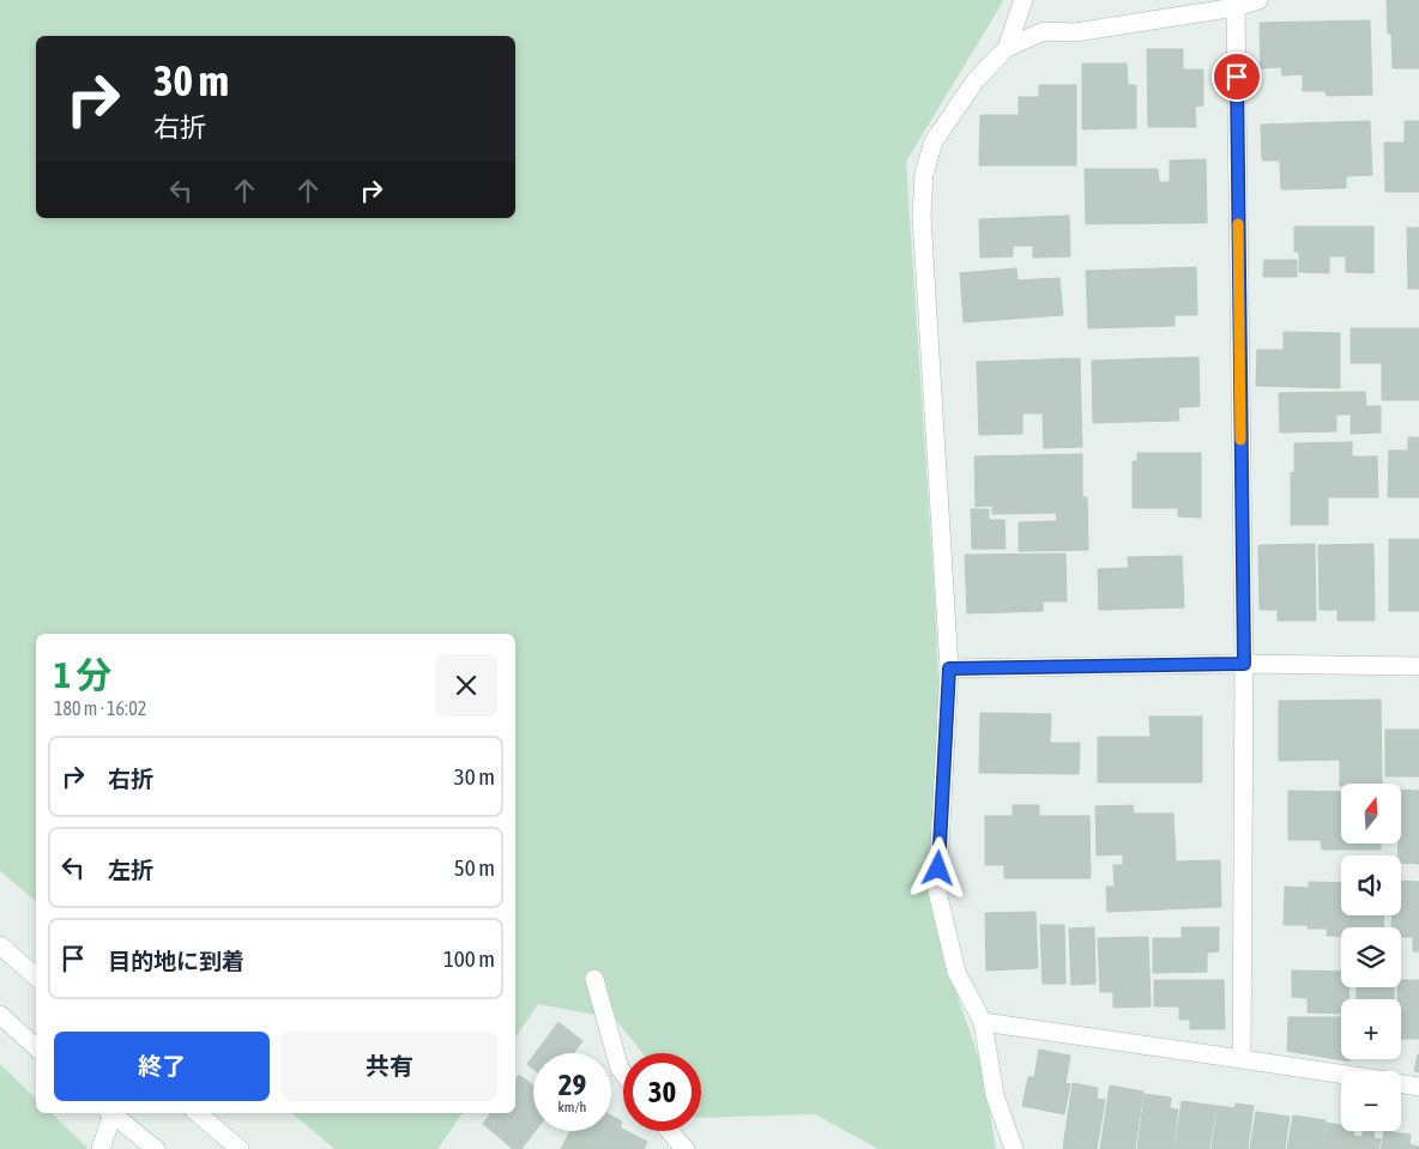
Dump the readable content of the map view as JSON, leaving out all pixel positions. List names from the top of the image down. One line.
{"north":"top","page":{"turn":["30 m","右折"],"heading":["1 分","180 m · 16:02"],"list":[{"name":"右折","value":"30 m"},{"name":"左折","value":"50 m"},{"name":"目的地に到着","value":"100 m"}],"map_buttons":["+","−"],"buttons":["終了","共有"],"speed":"29 km/h","limit":"30"}}
